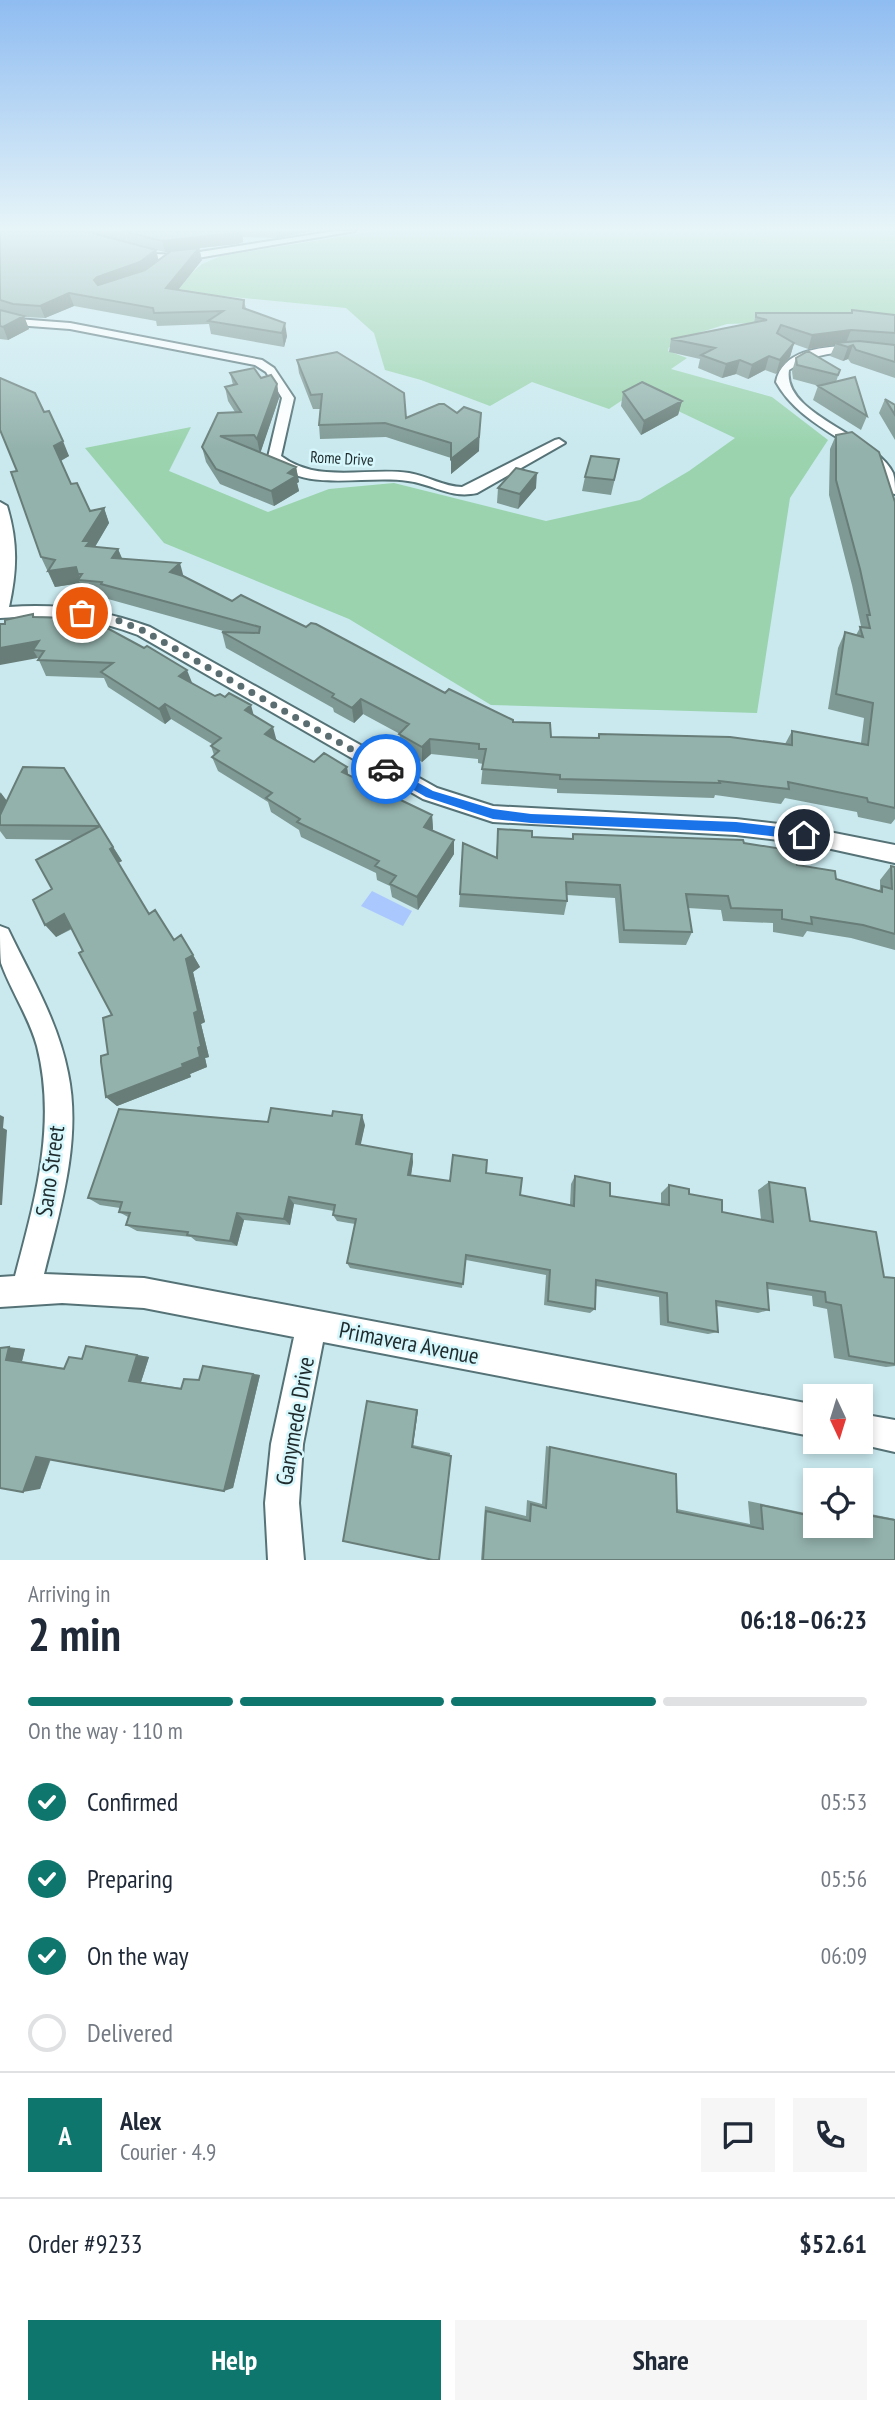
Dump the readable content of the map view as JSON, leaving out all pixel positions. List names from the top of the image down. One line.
{"streets":{"street":["Rome Drive","Sano Street","Primavera Avenue","Ganymede Drive"]},"crossings":[["Sano Street","Primavera Avenue"],["Primavera Avenue","Ganymede Drive"]],"north":"bottom","page":{"heading":["2 min","Arriving in","06:18–06:23"],"panel":["Alex","Courier · 4.9","Order #9233","$52.61"],"bar":"On the way · 110 m","list":[["Confirmed","05:53"],["Preparing","05:56"],["On the way","06:09"],"Delivered"],"round":"A","buttons":["Help","Share"]}}
